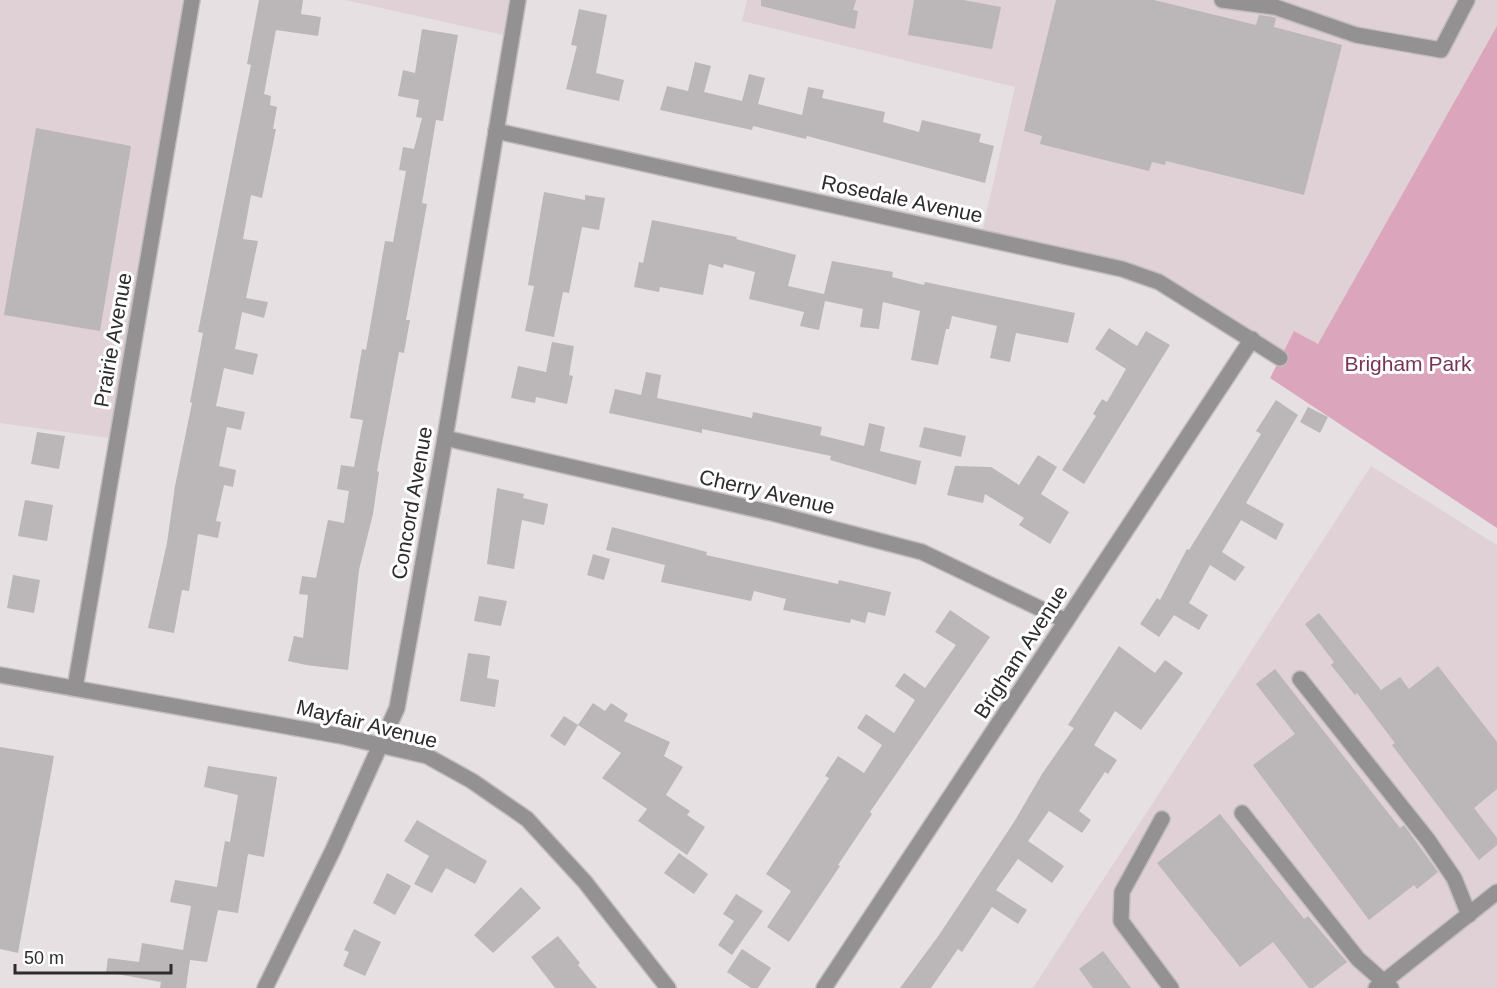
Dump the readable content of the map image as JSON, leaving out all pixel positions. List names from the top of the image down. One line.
{"streets":{"street":["Rosedale Avenue","Prairie Avenue","Cherry Avenue","Concord Avenue","Brigham Avenue","Mayfair Avenue"]},"crossings":[["Rosedale Avenue","Concord Avenue"],["Rosedale Avenue","Brigham Avenue"],["Prairie Avenue","Mayfair Avenue"],["Cherry Avenue","Concord Avenue"],["Cherry Avenue","Brigham Avenue"],["Concord Avenue","Mayfair Avenue"]],"parks":["Brigham Park"],"scale_bar":"50 m"}
